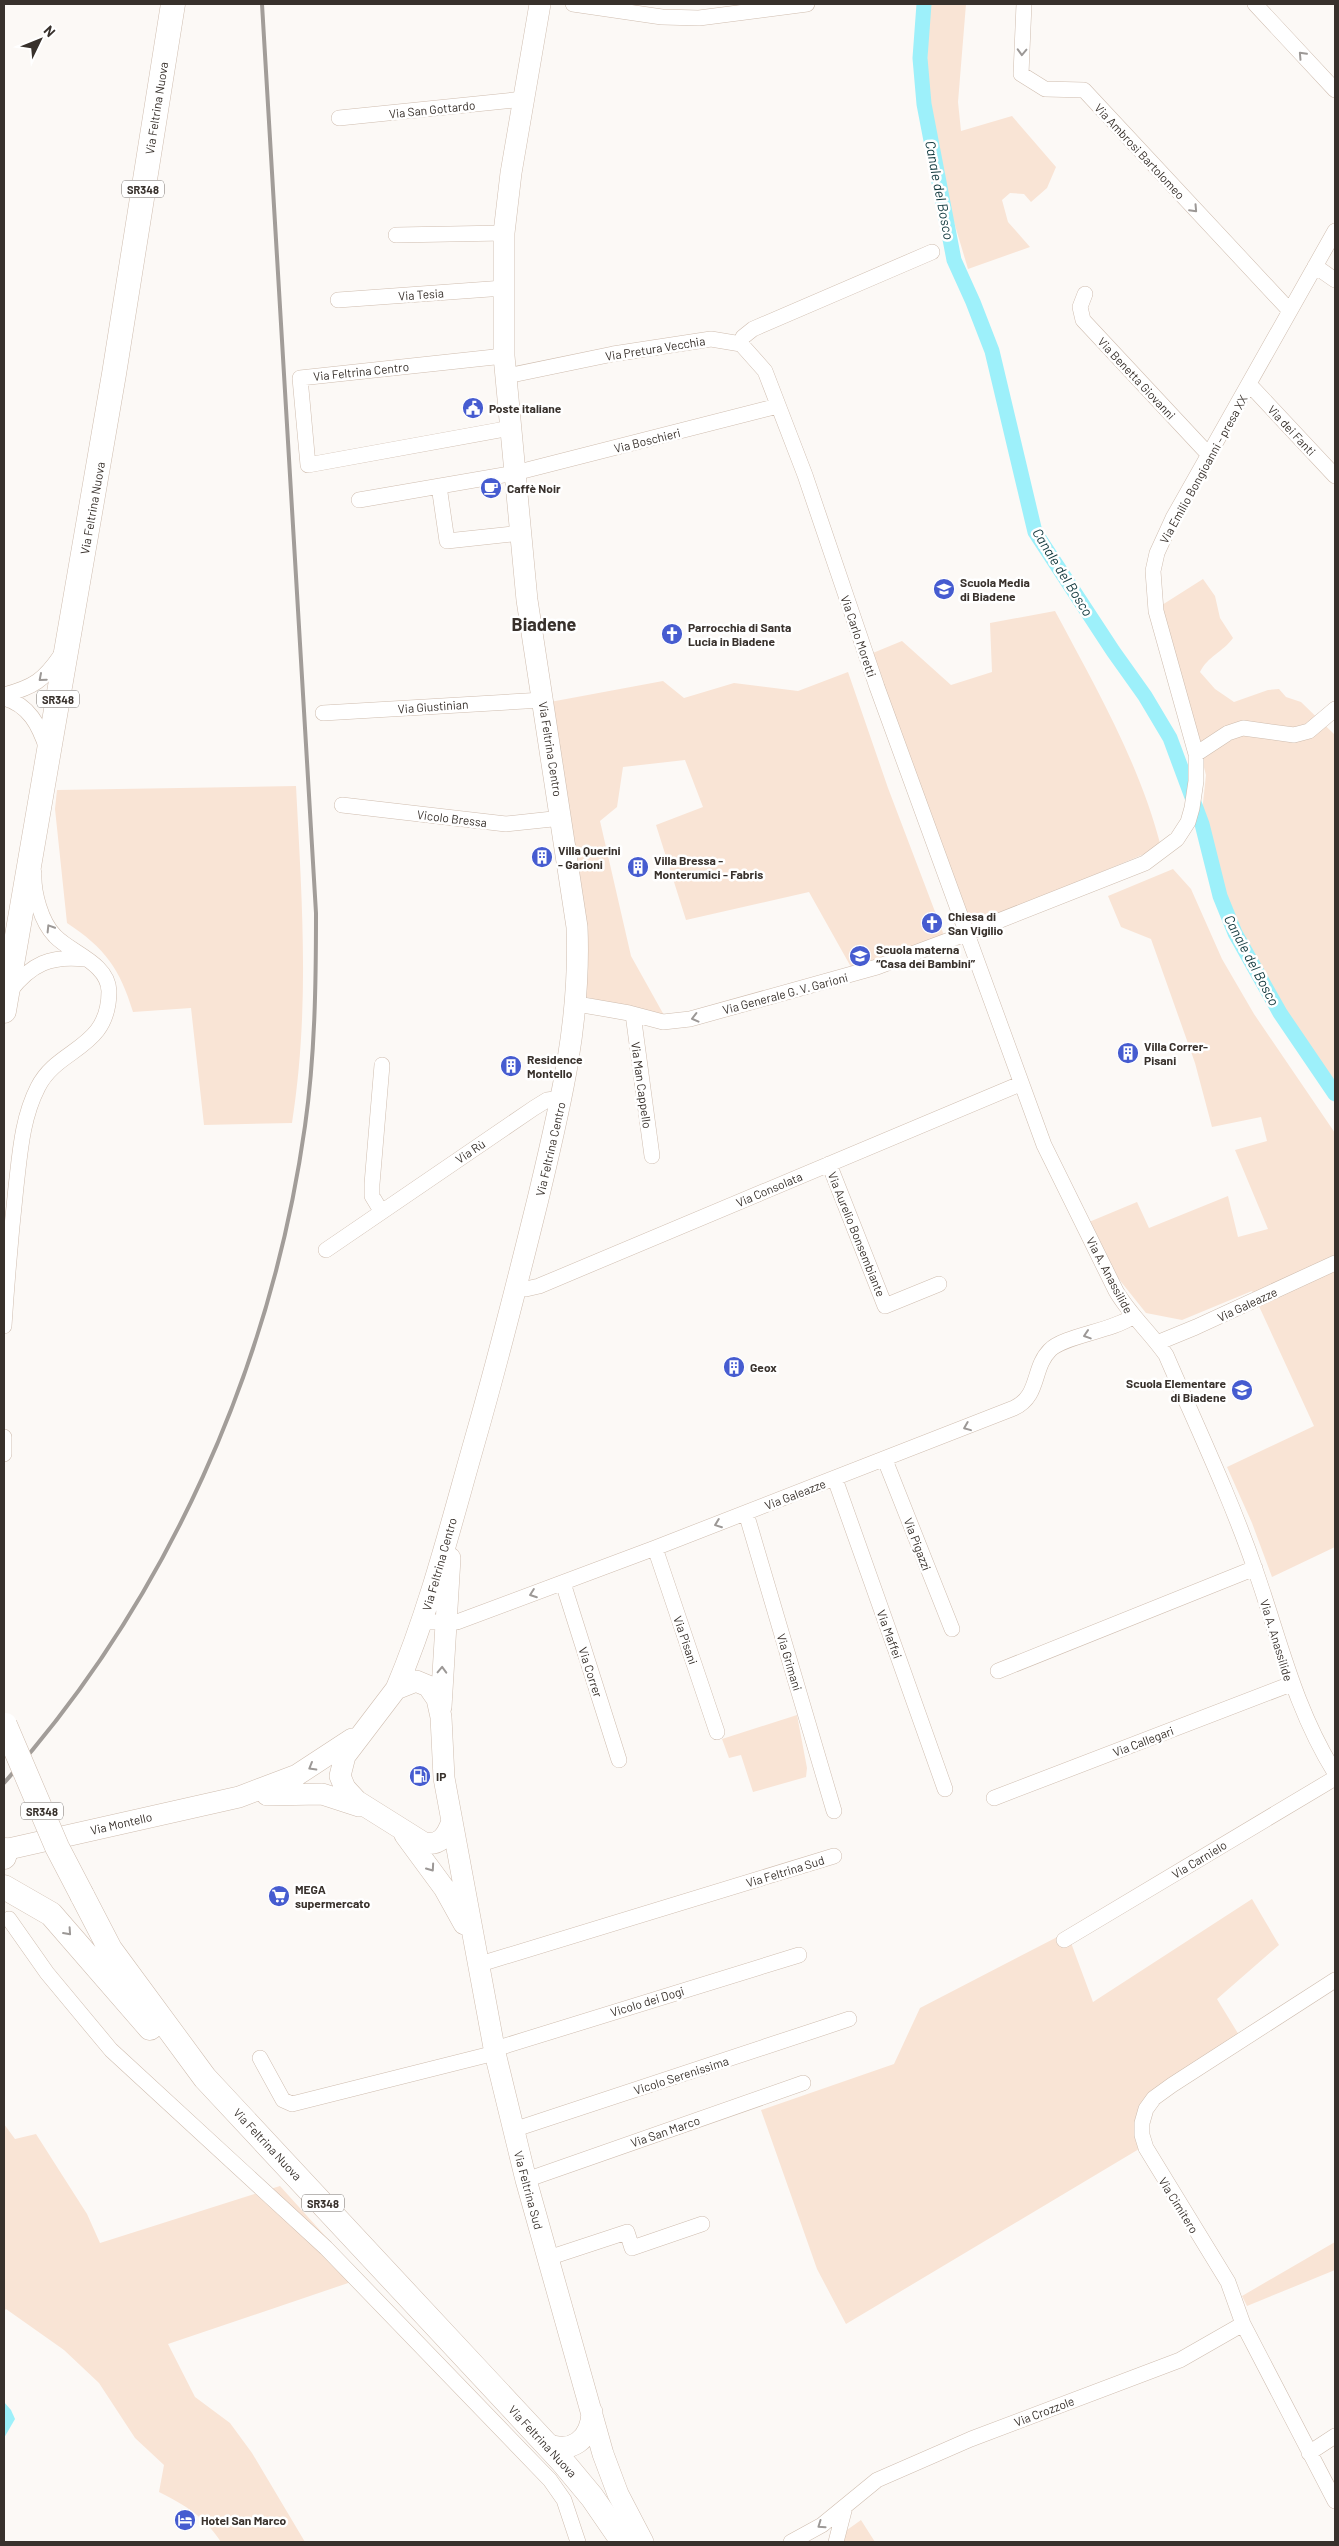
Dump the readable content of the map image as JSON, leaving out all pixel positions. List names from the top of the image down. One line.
{"streets":{"main road":["Via Feltrina Nuova","SR348","Via Feltrina Centro","Via Montello","Via Feltrina Sud"],"street":["Via San Gottardo","Via Ambrosi Bartolomeo","Via Tesia","Via Pretura Vecchia","Via Benetta Giovanni","Via dei Fanti","Via Boschieri","Via Emilio Bongioanni - presa XX","Via Carlo Moretti","Via Giustinian","Vicolo Bressa","Via Generale G. V. Garioni","Via Man Cappello","Via Rù","Via Consolata","Via Aurelio Bonsembiante","Via A. Anassilide","Via Galeazze","Via Pigazzi","Via Maffei","Via Pisani","Via Grimani","Via Correr","Via Callegari","Via Carnielo","Vicolo dei Dogi","Vicolo Serenissima","Via San Marco","Via Cimitero","Via Crozzole"]},"crossings":[["Via Feltrina Nuova","Via Feltrina Sud"],["Via San Gottardo","Via Feltrina Centro"],["Via Ambrosi Bartolomeo","Via Emilio Bongioanni - presa XX"],["Via Tesia","Via Feltrina Centro"],["Via Pretura Vecchia","Via Feltrina Centro"],["Via Pretura Vecchia","Via Carlo Moretti"],["Via Feltrina Centro","Via Boschieri"],["Via Feltrina Centro","Via Giustinian"],["Via Feltrina Centro","Vicolo Bressa"],["Via Feltrina Centro","Via Generale G. V. Garioni"],["Via Feltrina Centro","Via Rù"],["Via Feltrina Centro","Via Consolata"],["Via Feltrina Centro","Via Galeazze"],["Via Benetta Giovanni","Via Emilio Bongioanni - presa XX"],["Via dei Fanti","Via Emilio Bongioanni - presa XX"],["Via Boschieri","Via Carlo Moretti"],["Via Emilio Bongioanni - presa XX","Via Generale G. V. Garioni"],["Via Carlo Moretti","Via Generale G. V. Garioni"],["Via Carlo Moretti","Via A. Anassilide"],["Via Generale G. V. Garioni","Via Man Cappello"],["Via Generale G. V. Garioni","Via A. Anassilide"],["Via Consolata","Via Aurelio Bonsembiante"],["Via Consolata","Via A. Anassilide"],["Via A. Anassilide","Via Galeazze"],["Via A. Anassilide","Via Callegari"],["Via Galeazze","Via Pigazzi"],["Via Galeazze","Via Maffei"],["Via Galeazze","Via Pisani"],["Via Galeazze","Via Grimani"],["Via Galeazze","Via Correr"],["Via Feltrina Sud","Vicolo dei Dogi"],["Via Feltrina Sud","Vicolo Serenissima"],["Via Feltrina Sud","Via San Marco"],["Via Cimitero","Via Crozzole"]],"one_way":["Via Ambrosi Bartolomeo","Via Generale G. V. Garioni","Via Galeazze"],"districts":["Biadene"],"water":["Canale del Bosco"],"places":{"public building":["Poste italiane"],"cafe":["Caffè Noir"],"school or university":["Scuola Media di Biadene","Scuola materna “Casa dei Bambini”","Scuola Elementare di Biadene"],"church":["Parrocchia di Santa Lucia in Biadene","Chiesa di San Vigilio"],"building":["Villa Querini - Garioni","Villa Bressa - Monterumici - Fabris","Villa Correr- Pisani","Residence Montello","Geox"],"fuel station":["IP"],"supermarket":["MEGA supermercato"],"hotel":["Hotel San Marco"]},"north":"top right"}
